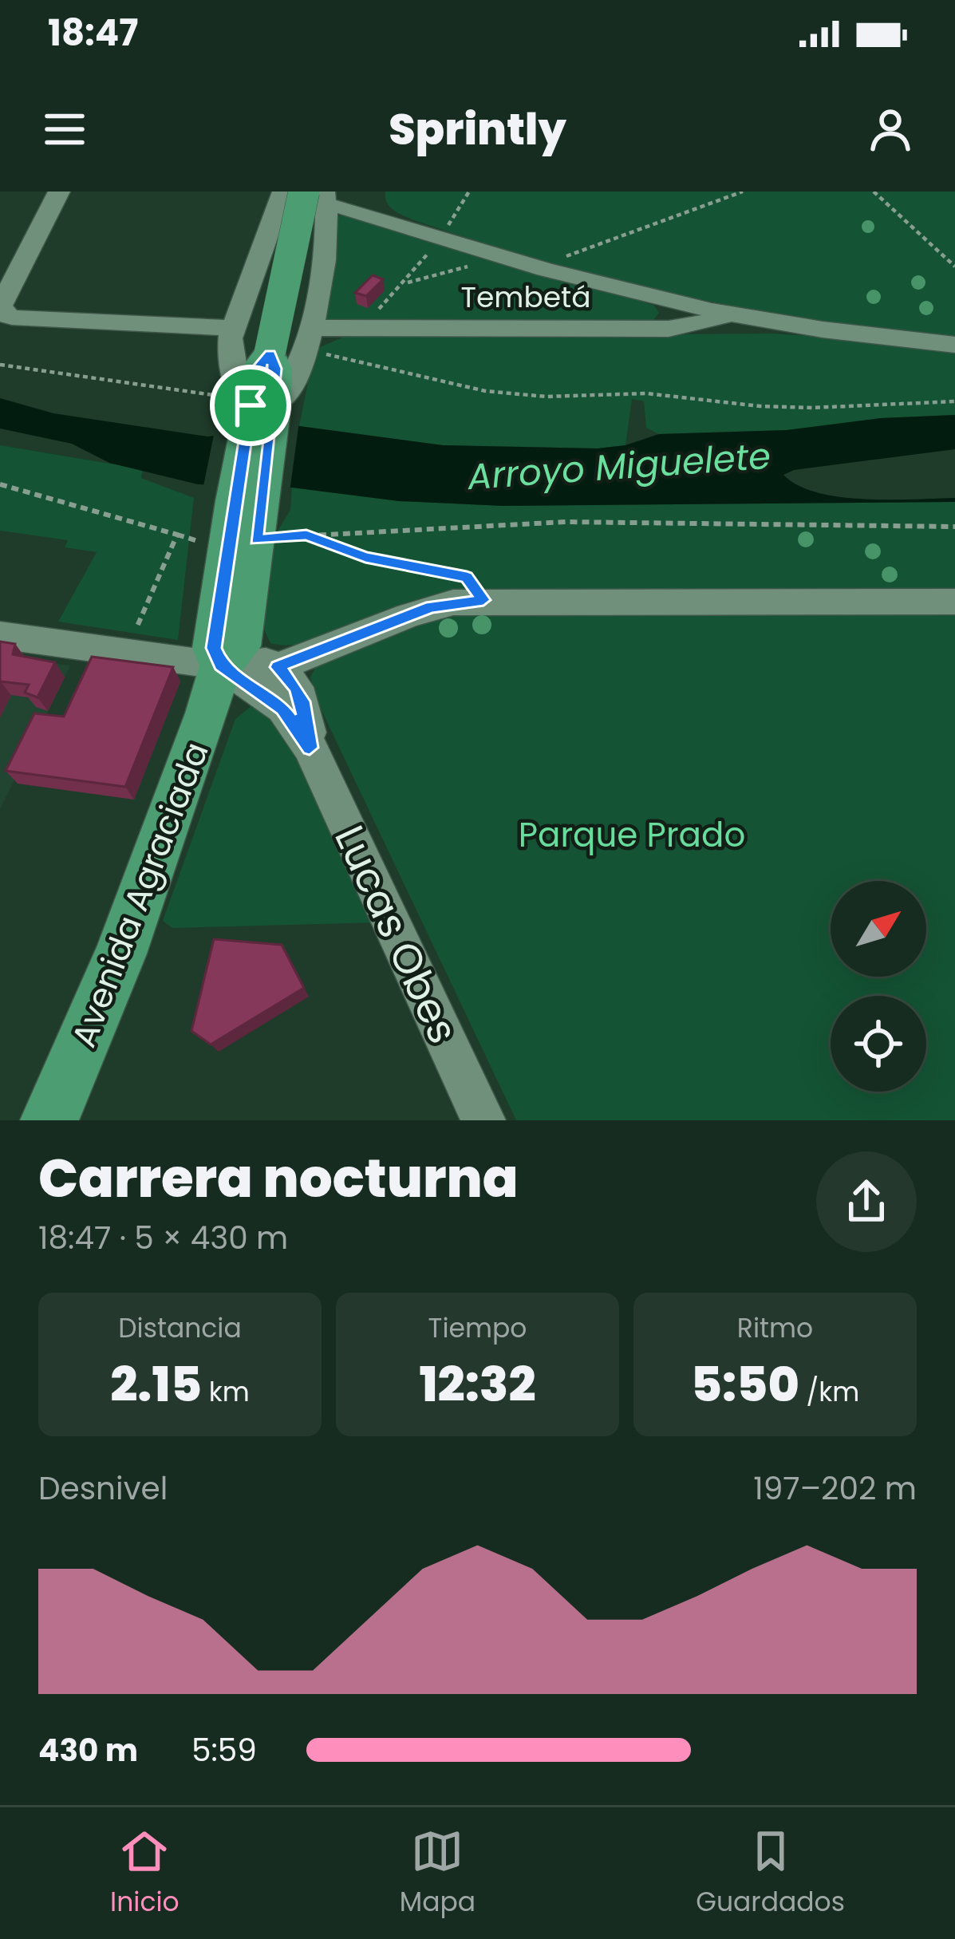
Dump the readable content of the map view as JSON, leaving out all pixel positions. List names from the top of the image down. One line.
{"streets":{"main road":["Avenida Agraciada"],"street":["Tembetá","Lucas Obes"]},"crossings":[["Tembetá","Avenida Agraciada"],["Avenida Agraciada","Lucas Obes"]],"water":["Arroyo Miguelete"],"parks":["Parque Prado"],"north":"top right","page":{"status":"18:47","header":"Sprintly","heading":["Carrera nocturna","18:47 · 5 × 430 m"],"stats":[["Distancia","2.15 km"],["Tiempo","12:32"],["Ritmo","5:50 /km"]],"chart":["Desnivel","197–202 m"],"list":[{"name":"430 m","note":"5:59"}],"tabs":["Inicio","Mapa","Guardados"]}}
